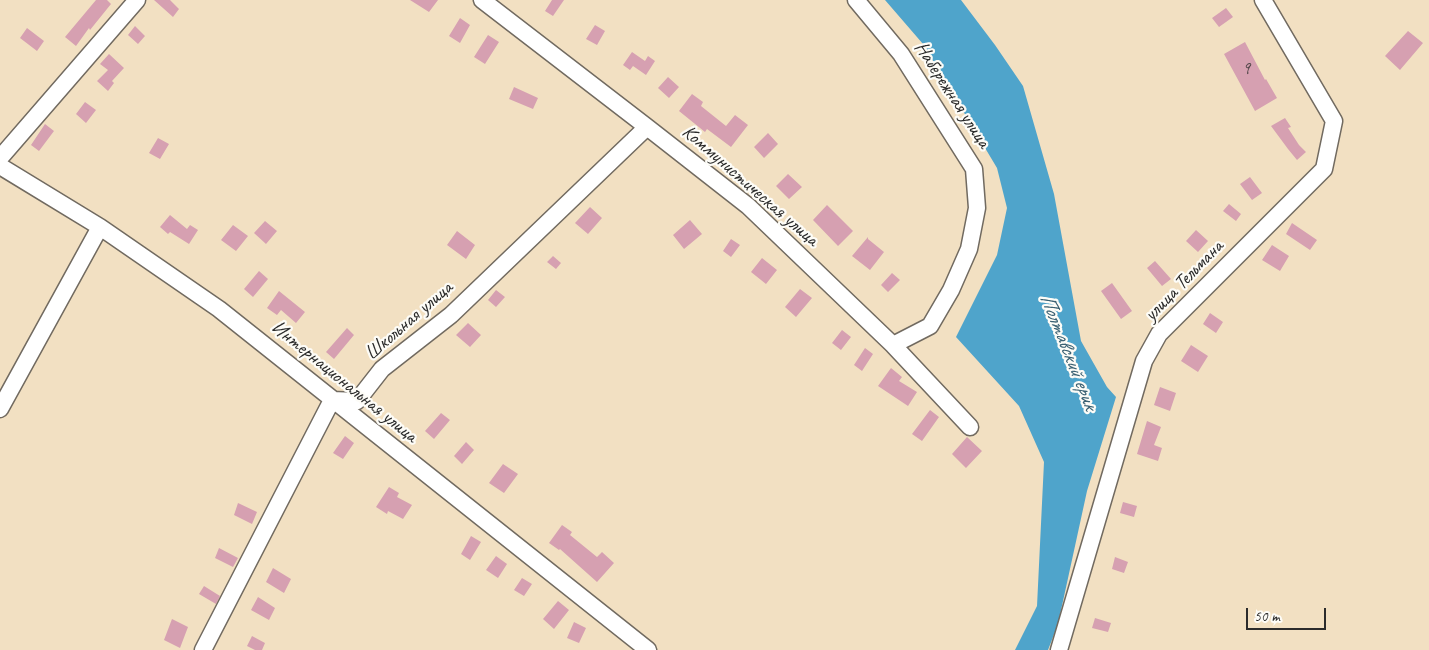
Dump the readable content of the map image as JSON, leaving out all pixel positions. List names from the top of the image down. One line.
{"streets":{"street":["Набережная улица","Коммунистическая улица","улица Тельмана","Школьная улица","Интернациональная улица"]},"crossings":[["Набережная улица","Коммунистическая улица"],["Коммунистическая улица","Школьная улица"],["Школьная улица","Интернациональная улица"]],"water":["Полтавский ерик"],"house_numbers":["9"],"scale_bar":"50 m"}
